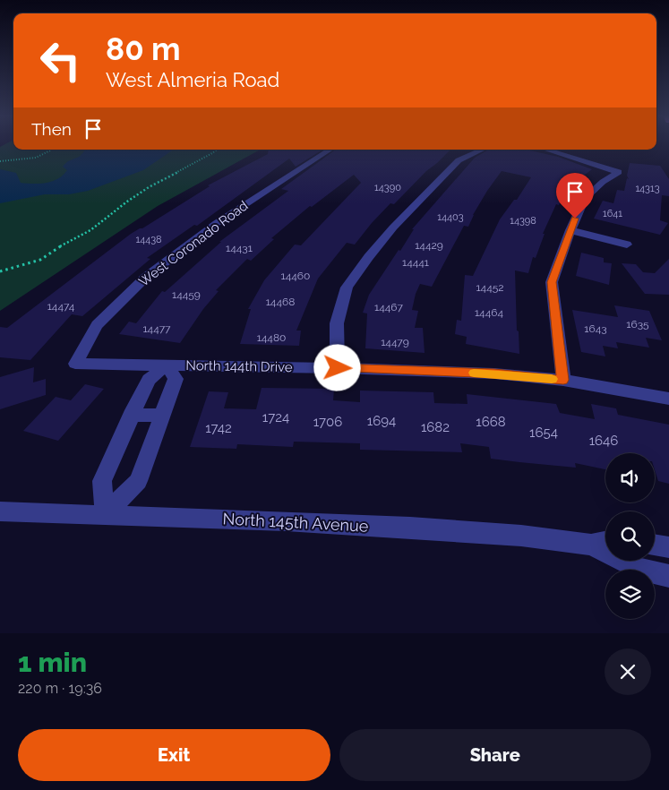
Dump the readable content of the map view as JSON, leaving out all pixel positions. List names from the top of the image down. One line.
{"streets":{"street":["West Coronado Road","North 144th Drive","North 145th Avenue"]},"crossings":[["West Coronado Road","North 144th Drive"]],"house_numbers":["14390","14313","1641","14403","14398","14438","14429","14431","14441","14460","14452","14459","14468","14474","14467","14464","1635","14477","1643","14480","14479","1724","1694","1706","1668","1682","1742","1654","1646"],"page":{"turn":["80 m","West Almeria Road"],"then":"Then","heading":["1 min","220 m · 19:36"],"buttons":["Exit","Share"]}}
